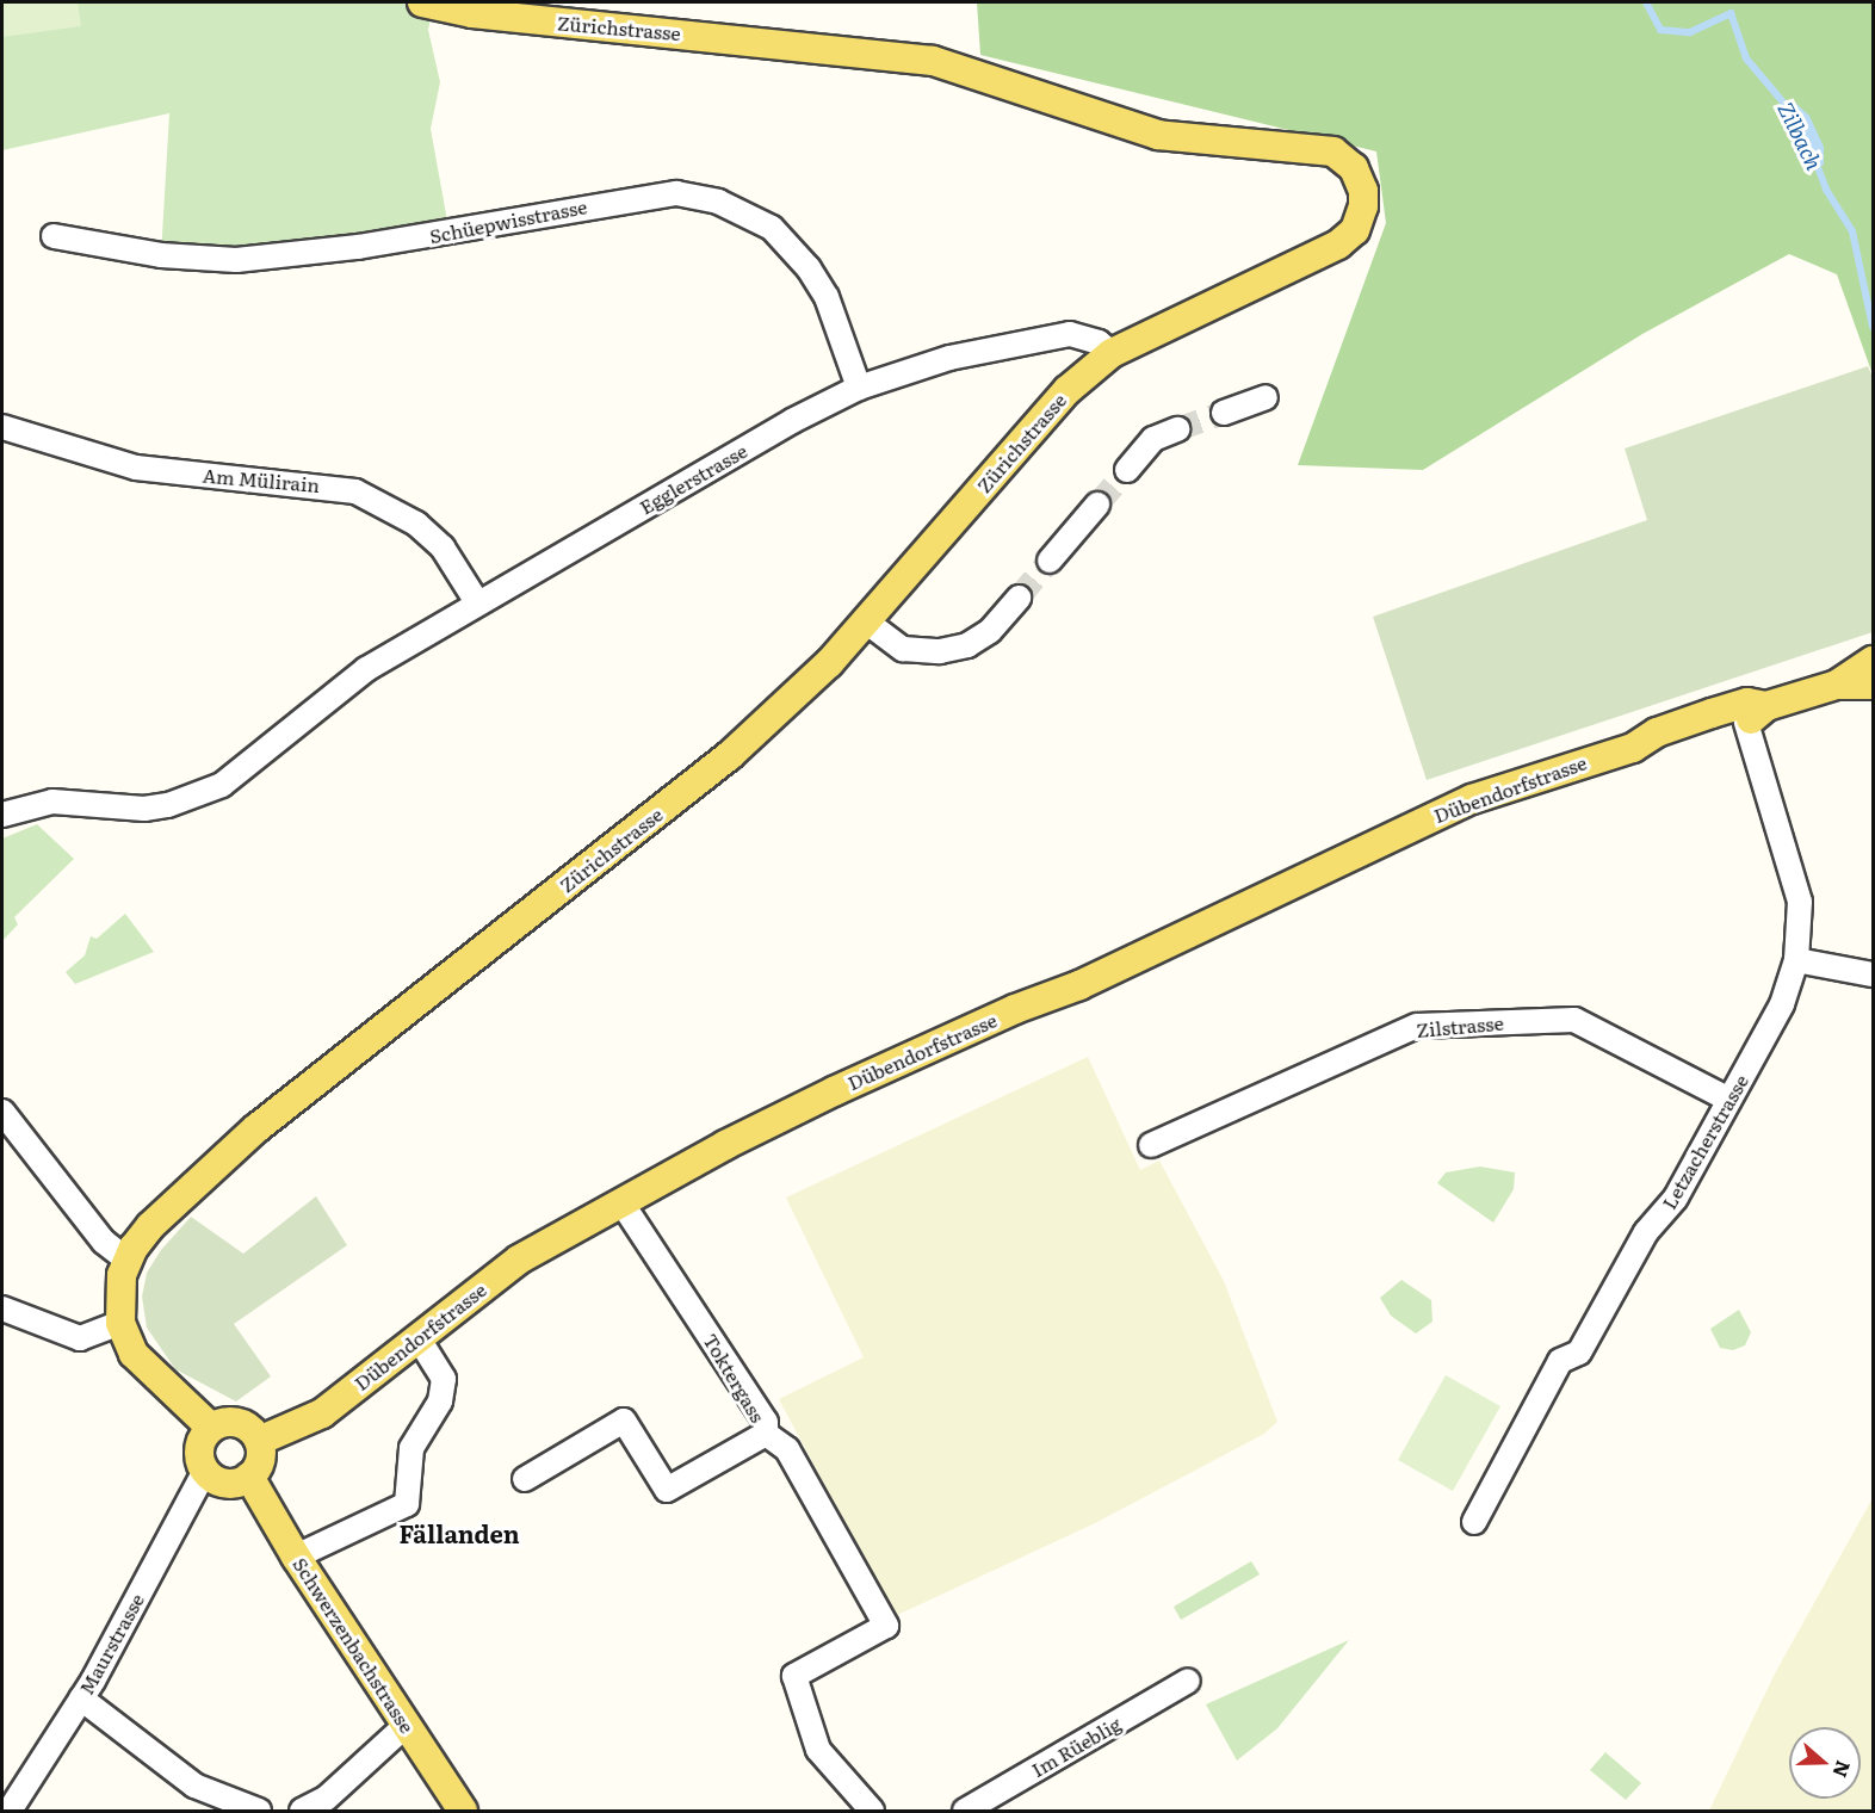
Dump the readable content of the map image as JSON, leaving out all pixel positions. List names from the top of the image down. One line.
{"streets":{"main road":["Zürichstrasse","Dübendorfstrasse","Schwerzenbachstrasse"],"street":["Schüepwisstrasse","Egglerstrasse","Am Mülirain","Zilstrasse","Letzacherstrasse","Toktergass","Maurstrasse","Im Rüeblig"]},"crossings":[["Zürichstrasse","Egglerstrasse"],["Zürichstrasse","Dübendorfstrasse"],["Zürichstrasse","Maurstrasse"],["Zürichstrasse","Schwerzenbachstrasse"],["Schüepwisstrasse","Egglerstrasse"],["Egglerstrasse","Am Mülirain"],["Dübendorfstrasse","Letzacherstrasse"],["Dübendorfstrasse","Toktergass"],["Dübendorfstrasse","Maurstrasse"],["Dübendorfstrasse","Schwerzenbachstrasse"],["Zilstrasse","Letzacherstrasse"],["Maurstrasse","Schwerzenbachstrasse"]],"districts":["Fällanden"],"water":["Zilbach"],"north":"right"}
